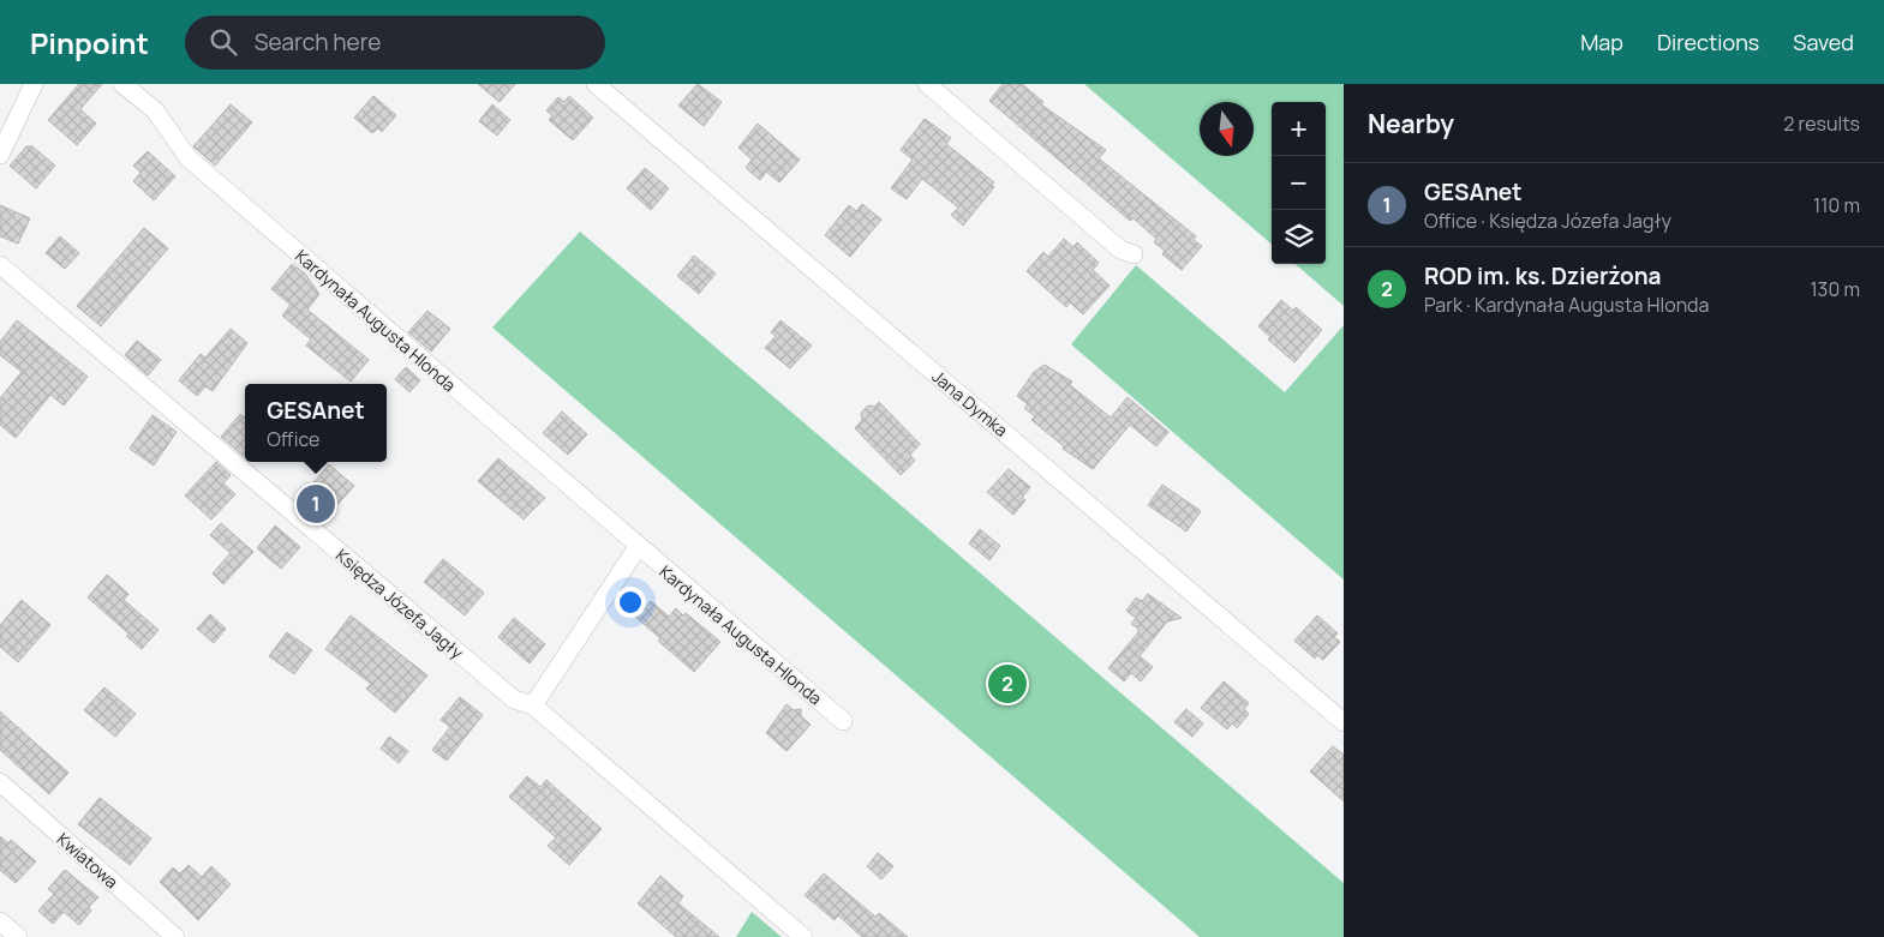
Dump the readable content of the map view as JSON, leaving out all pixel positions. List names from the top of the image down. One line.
{"streets":{"street":["Kardynała Augusta Hlonda","Jana Dymka","Księdza Józefa Jagły","Kwiatowa"]},"north":"bottom","page":{"header":"Pinpoint","search":"Search here","nav":["Map","Directions","Saved"],"heading":["Nearby","2 results"],"map_buttons":["+","−"],"list":[{"mark":"1","name":"GESAnet","note":"Office · Księdza Józefa Jagły","value":"110 m"},{"mark":"2","name":"ROD im. ks. Dzierżona","note":"Park · Kardynała Augusta Hlonda","value":"130 m"}],"popup":["GESAnet","Office"],"pins":["1","2"]}}
